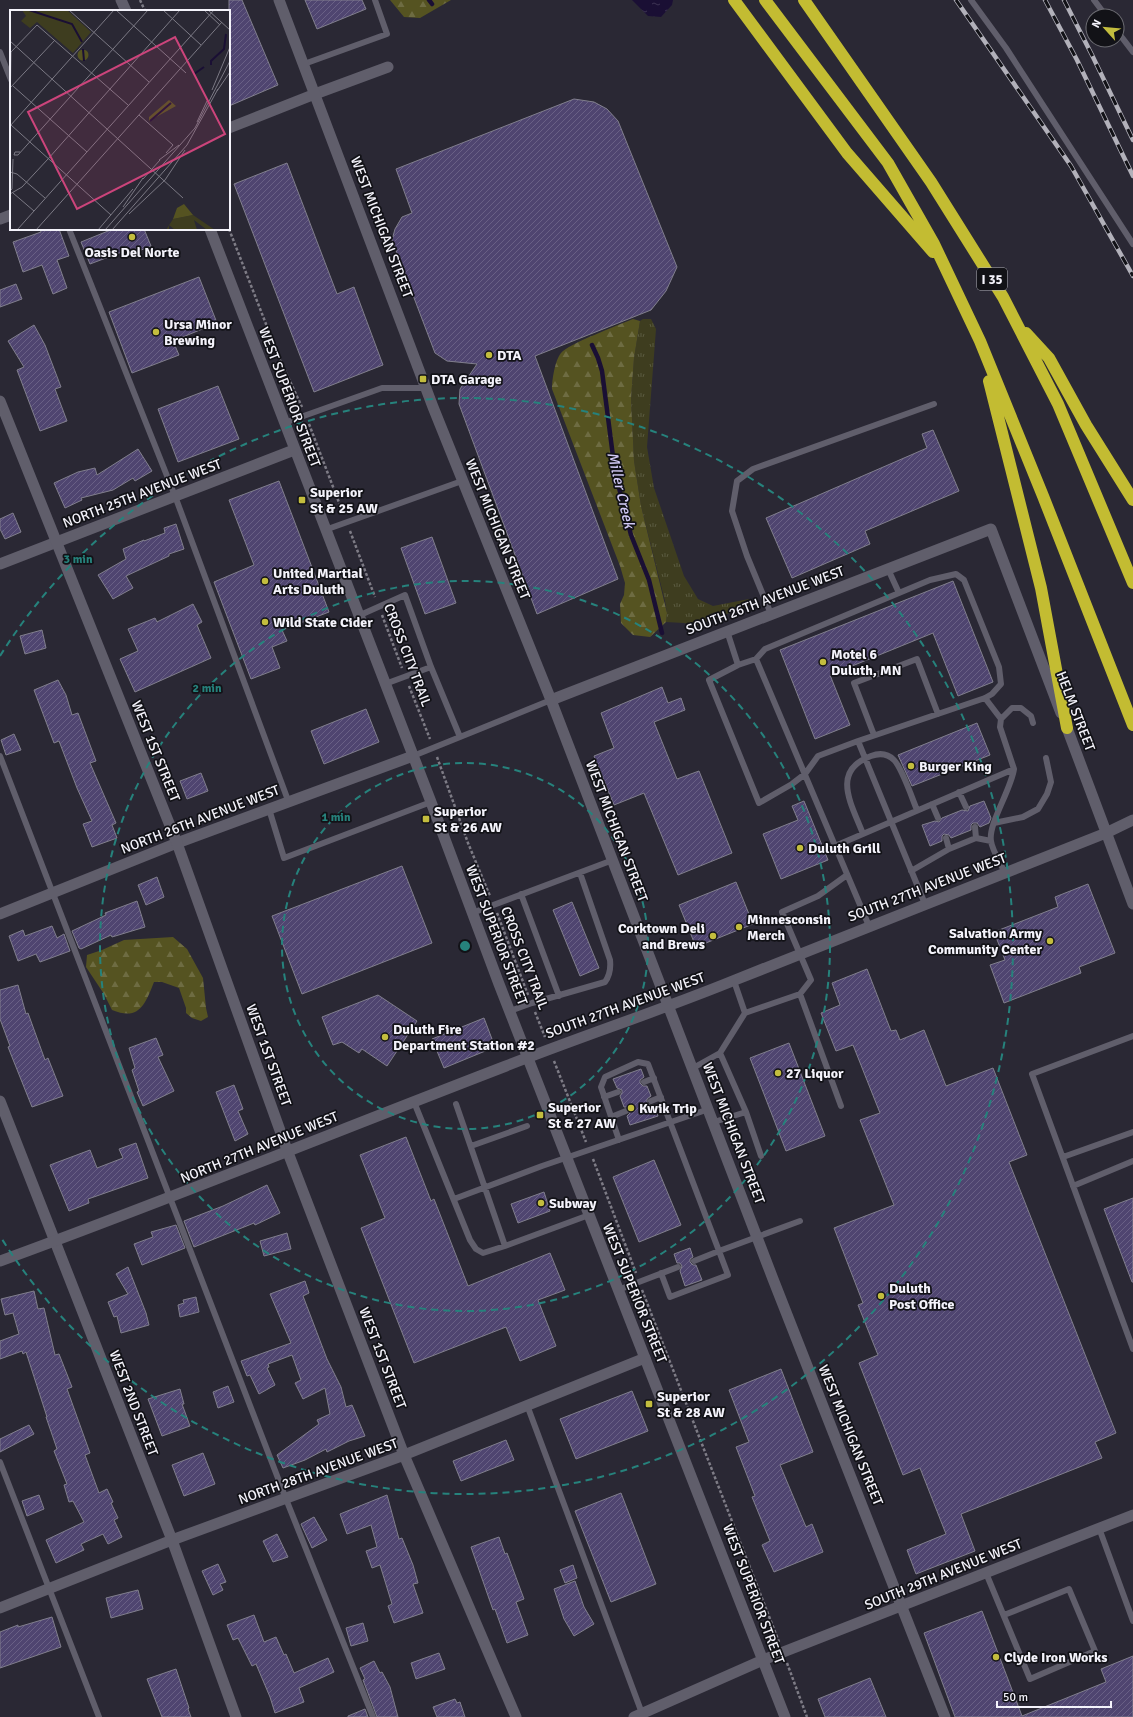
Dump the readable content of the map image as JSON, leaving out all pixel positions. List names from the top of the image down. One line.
{"streets":{"highway":["I 35"],"street":["WEST MICHIGAN STREET","WEST SUPERIOR STREET","NORTH 25TH AVENUE WEST","SOUTH 26TH AVENUE WEST","HELM STREET","WEST 1ST STREET","NORTH 26TH AVENUE WEST","SOUTH 27TH AVENUE WEST","NORTH 27TH AVENUE WEST","WEST 2ND STREET","NORTH 28TH AVENUE WEST","SOUTH 29TH AVENUE WEST"],"path":["CROSS CITY TRAIL"]},"crossings":[["WEST MICHIGAN STREET","SOUTH 26TH AVENUE WEST"],["WEST MICHIGAN STREET","SOUTH 27TH AVENUE WEST"],["WEST MICHIGAN STREET","SOUTH 29TH AVENUE WEST"],["WEST SUPERIOR STREET","NORTH 25TH AVENUE WEST"],["WEST SUPERIOR STREET","NORTH 26TH AVENUE WEST"],["WEST SUPERIOR STREET","SOUTH 27TH AVENUE WEST"],["WEST SUPERIOR STREET","NORTH 27TH AVENUE WEST"],["WEST SUPERIOR STREET","NORTH 28TH AVENUE WEST"],["WEST SUPERIOR STREET","SOUTH 29TH AVENUE WEST"],["NORTH 25TH AVENUE WEST","WEST 1ST STREET"],["SOUTH 26TH AVENUE WEST","HELM STREET"],["CROSS CITY TRAIL","SOUTH 27TH AVENUE WEST"],["CROSS CITY TRAIL","SOUTH 29TH AVENUE WEST"],["HELM STREET","SOUTH 27TH AVENUE WEST"],["WEST 1ST STREET","NORTH 26TH AVENUE WEST"],["WEST 1ST STREET","NORTH 27TH AVENUE WEST"],["WEST 1ST STREET","NORTH 28TH AVENUE WEST"],["SOUTH 27TH AVENUE WEST","NORTH 27TH AVENUE WEST"],["NORTH 27TH AVENUE WEST","WEST 2ND STREET"],["WEST 2ND STREET","NORTH 28TH AVENUE WEST"]],"water":["Miller Creek"],"places":{"other":["Oasis Del Norte","Ursa Minor Brewing","DTA","United Martial Arts Duluth","Wild State Cider","Motel 6 Duluth, MN","Burger King","Duluth Grill","Minnesconsin Merch","Corktown Deli and Brews","Salvation Army Community Center","Duluth Fire Department Station #2","27 Liquor","Kwik Trip","Subway","Duluth Post Office","Clyde Iron Works"],"transit":["DTA Garage","Superior St & 25 AW","Superior St & 26 AW","Superior St & 27 AW","Superior St & 28 AW"]},"scale_bar":"50 m","north":"top left","rings":["3 min","2 min","1 min"]}
